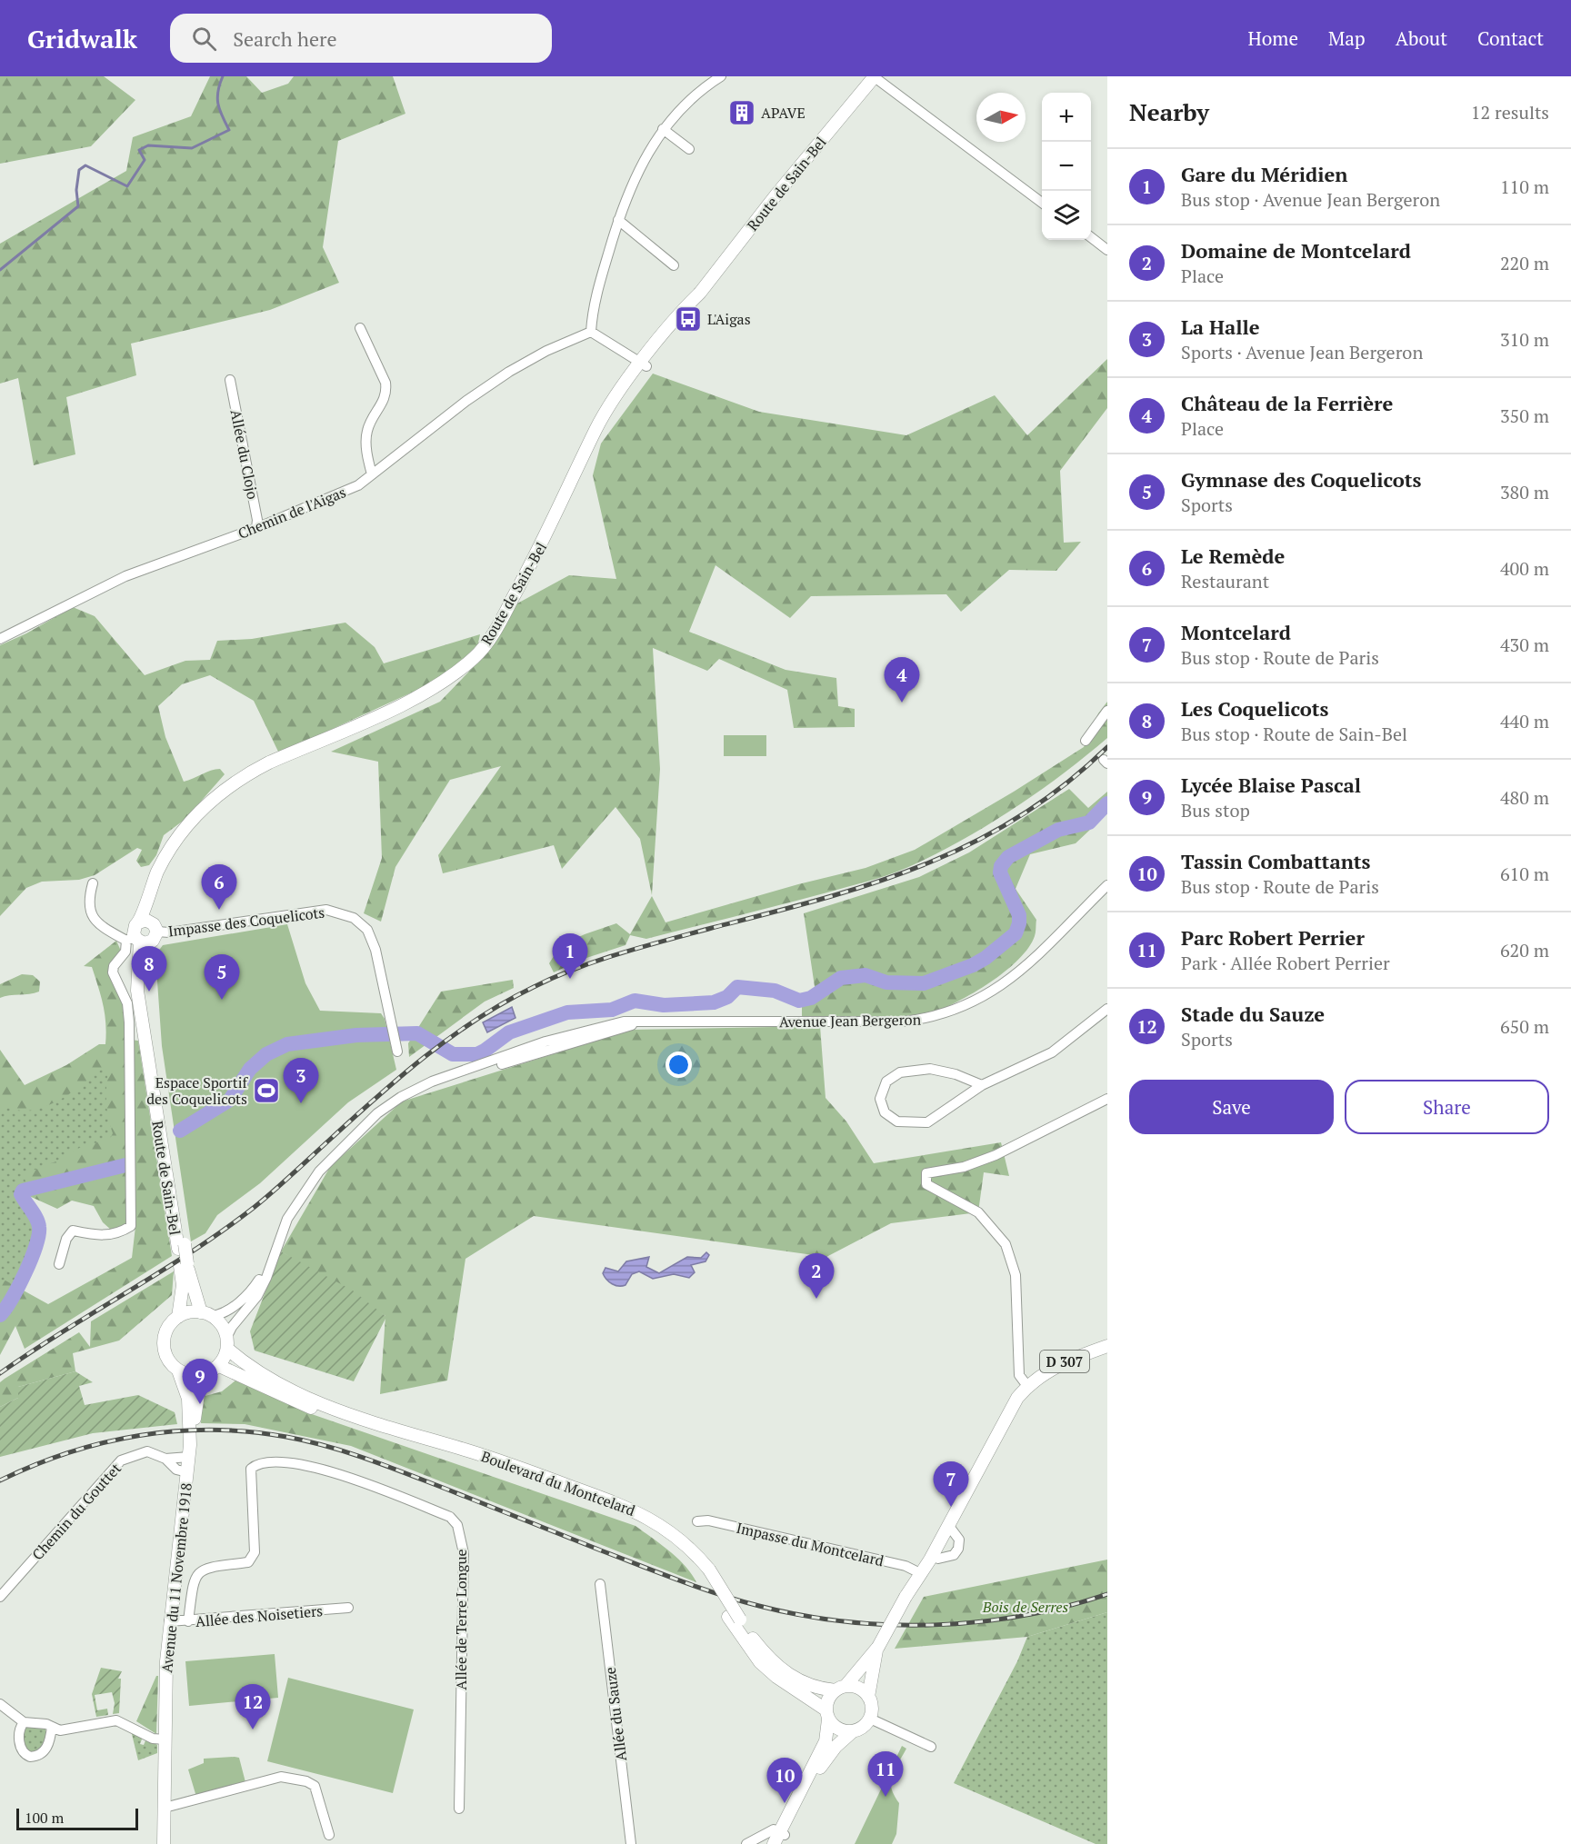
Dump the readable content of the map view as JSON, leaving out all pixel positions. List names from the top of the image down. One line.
{"streets":{"main road":["Route de Sain-Bel","D 307","Boulevard du Montcelard","Avenue du 11 Novembre 1918"],"street":["Allée du Clojo","Chemin de l'Aigas","Impasse des Coquelicots","Avenue Jean Bergeron","Chemin du Gouttet","Impasse du Montcelard","Allée des Noisetiers","Allée de Terre Longue","Allée du Sauze"]},"crossings":[["Route de Sain-Bel","Impasse des Coquelicots"],["Route de Sain-Bel","Avenue Jean Bergeron"],["Route de Sain-Bel","Boulevard du Montcelard"],["Route de Sain-Bel","Avenue du 11 Novembre 1918"],["Allée du Clojo","Chemin de l'Aigas"],["Avenue Jean Bergeron","Boulevard du Montcelard"],["Avenue Jean Bergeron","Avenue du 11 Novembre 1918"],["D 307","Boulevard du Montcelard"],["D 307","Impasse du Montcelard"],["Boulevard du Montcelard","Avenue du 11 Novembre 1918"],["Chemin du Gouttet","Avenue du 11 Novembre 1918"],["Avenue du 11 Novembre 1918","Allée des Noisetiers"],["Allée des Noisetiers","Allée de Terre Longue"]],"parks":["Bois de Serres"],"places":{"building":["APAVE"],"bus stop":["L'Aigas"],"sports":["Espace Sportif des Coquelicots"]},"scale_bar":"100 m","north":"right","page":{"header":"Gridwalk","search":"Search here","nav":["Home","Map","About","Contact"],"heading":["Nearby","12 results"],"map_buttons":["+","−"],"list":[{"mark":"1","name":"Gare du Méridien","note":"Bus stop · Avenue Jean Bergeron","value":"110 m"},{"mark":"2","name":"Domaine de Montcelard","note":"Place","value":"220 m"},{"mark":"3","name":"La Halle","note":"Sports · Avenue Jean Bergeron","value":"310 m"},{"mark":"4","name":"Château de la Ferrière","note":"Place","value":"350 m"},{"mark":"5","name":"Gymnase des Coquelicots","note":"Sports","value":"380 m"},{"mark":"6","name":"Le Remède","note":"Restaurant","value":"400 m"},{"mark":"7","name":"Montcelard","note":"Bus stop · Route de Paris","value":"430 m"},{"mark":"8","name":"Les Coquelicots","note":"Bus stop · Route de Sain-Bel","value":"440 m"},{"mark":"9","name":"Lycée Blaise Pascal","note":"Bus stop","value":"480 m"},{"mark":"10","name":"Tassin Combattants","note":"Bus stop · Route de Paris","value":"610 m"},{"mark":"11","name":"Parc Robert Perrier","note":"Park · Allée Robert Perrier","value":"620 m"},{"mark":"12","name":"Stade du Sauze","note":"Sports","value":"650 m"}],"pins":["4","6","1","8","5","3","2","9","7","12","11","10"],"buttons":["Save","Share"],"scale":"100 m"}}
